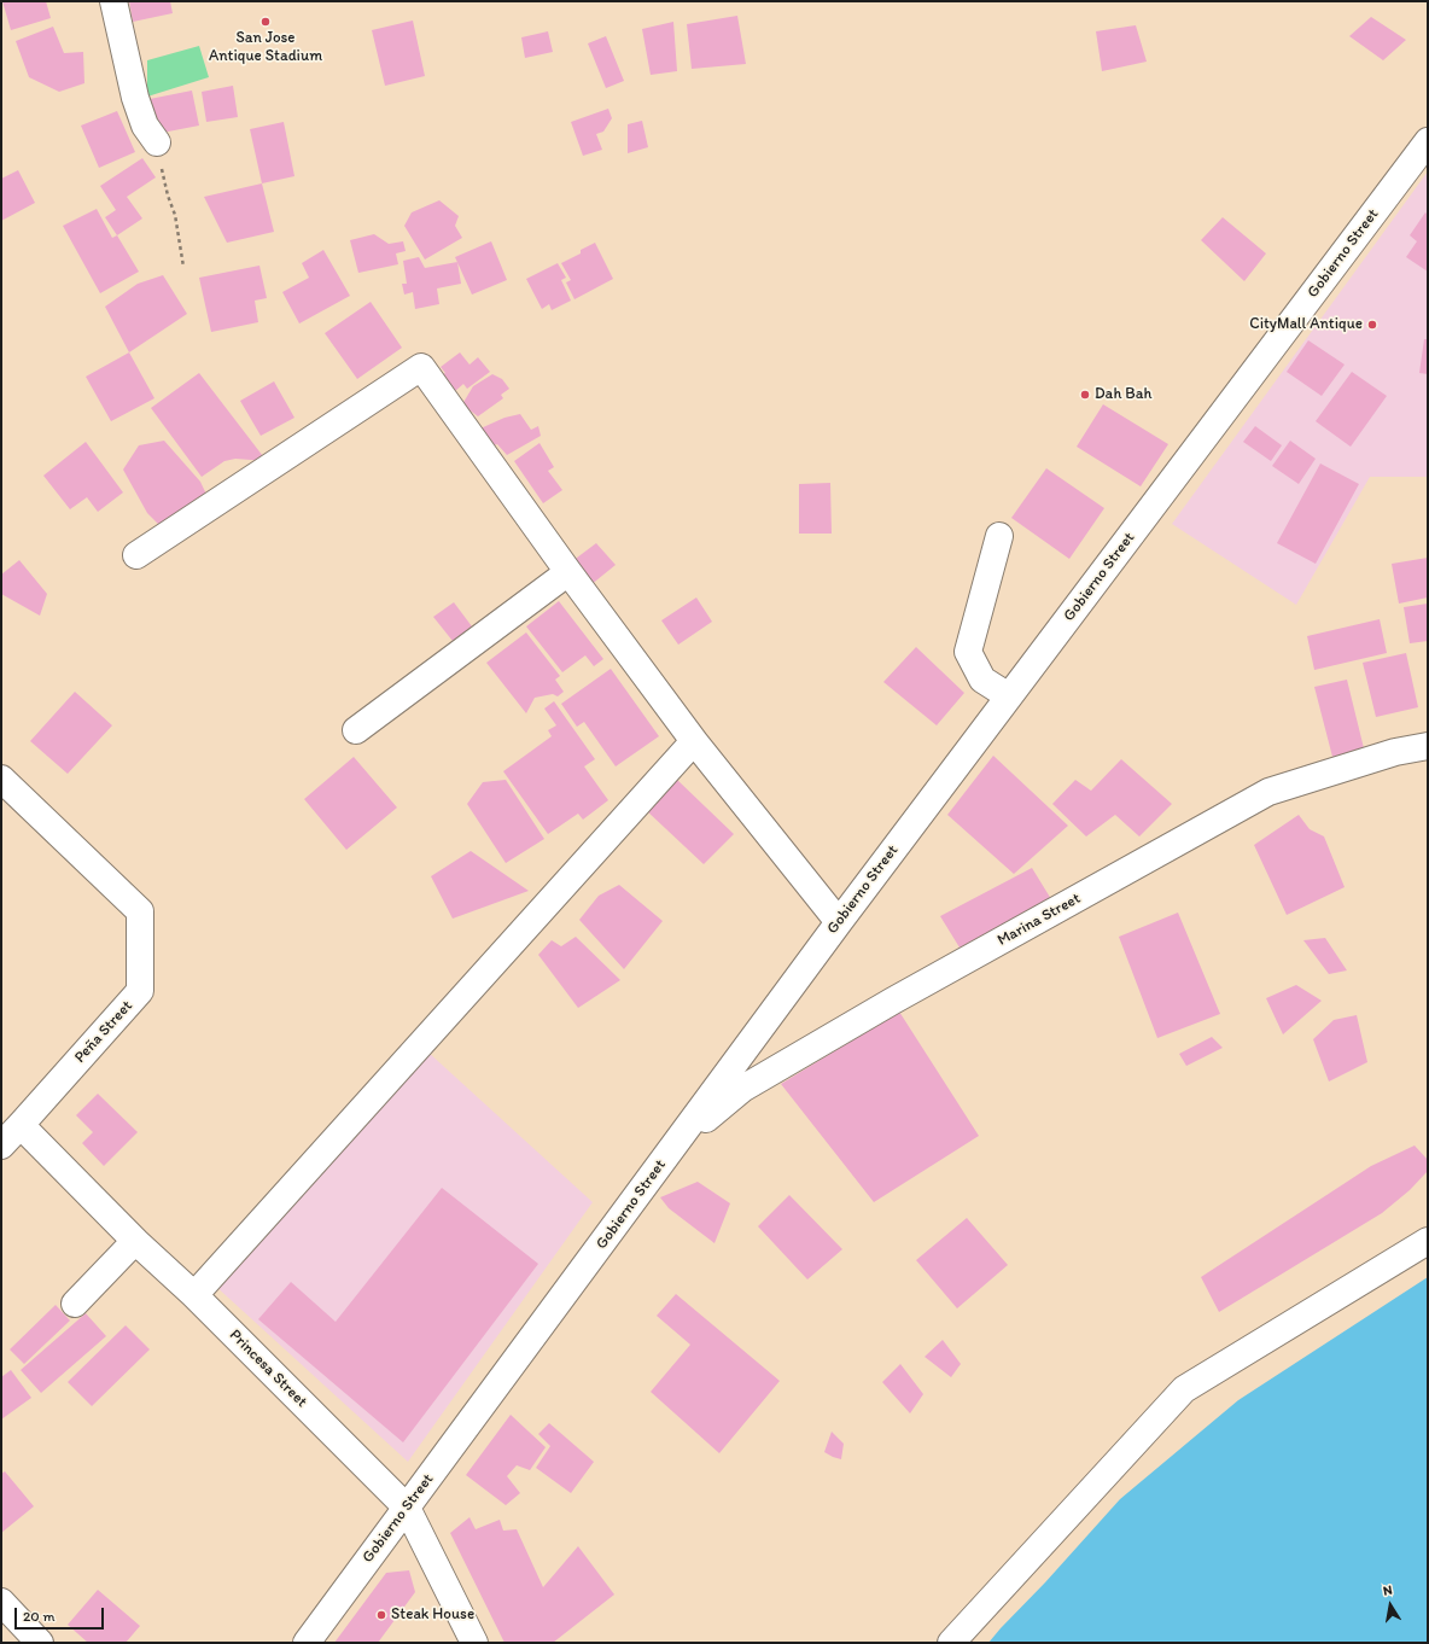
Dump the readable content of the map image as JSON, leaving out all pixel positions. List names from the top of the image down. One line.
{"streets":{"street":["Gobierno Street","Marina Street","Peña Street","Princesa Street"]},"crossings":[["Gobierno Street","Marina Street"],["Gobierno Street","Princesa Street"],["Peña Street","Princesa Street"]],"places":["San Jose Antique Stadium","CityMall Antique","Dah Bah","Steak House"],"scale_bar":"20 m","north":"top"}
